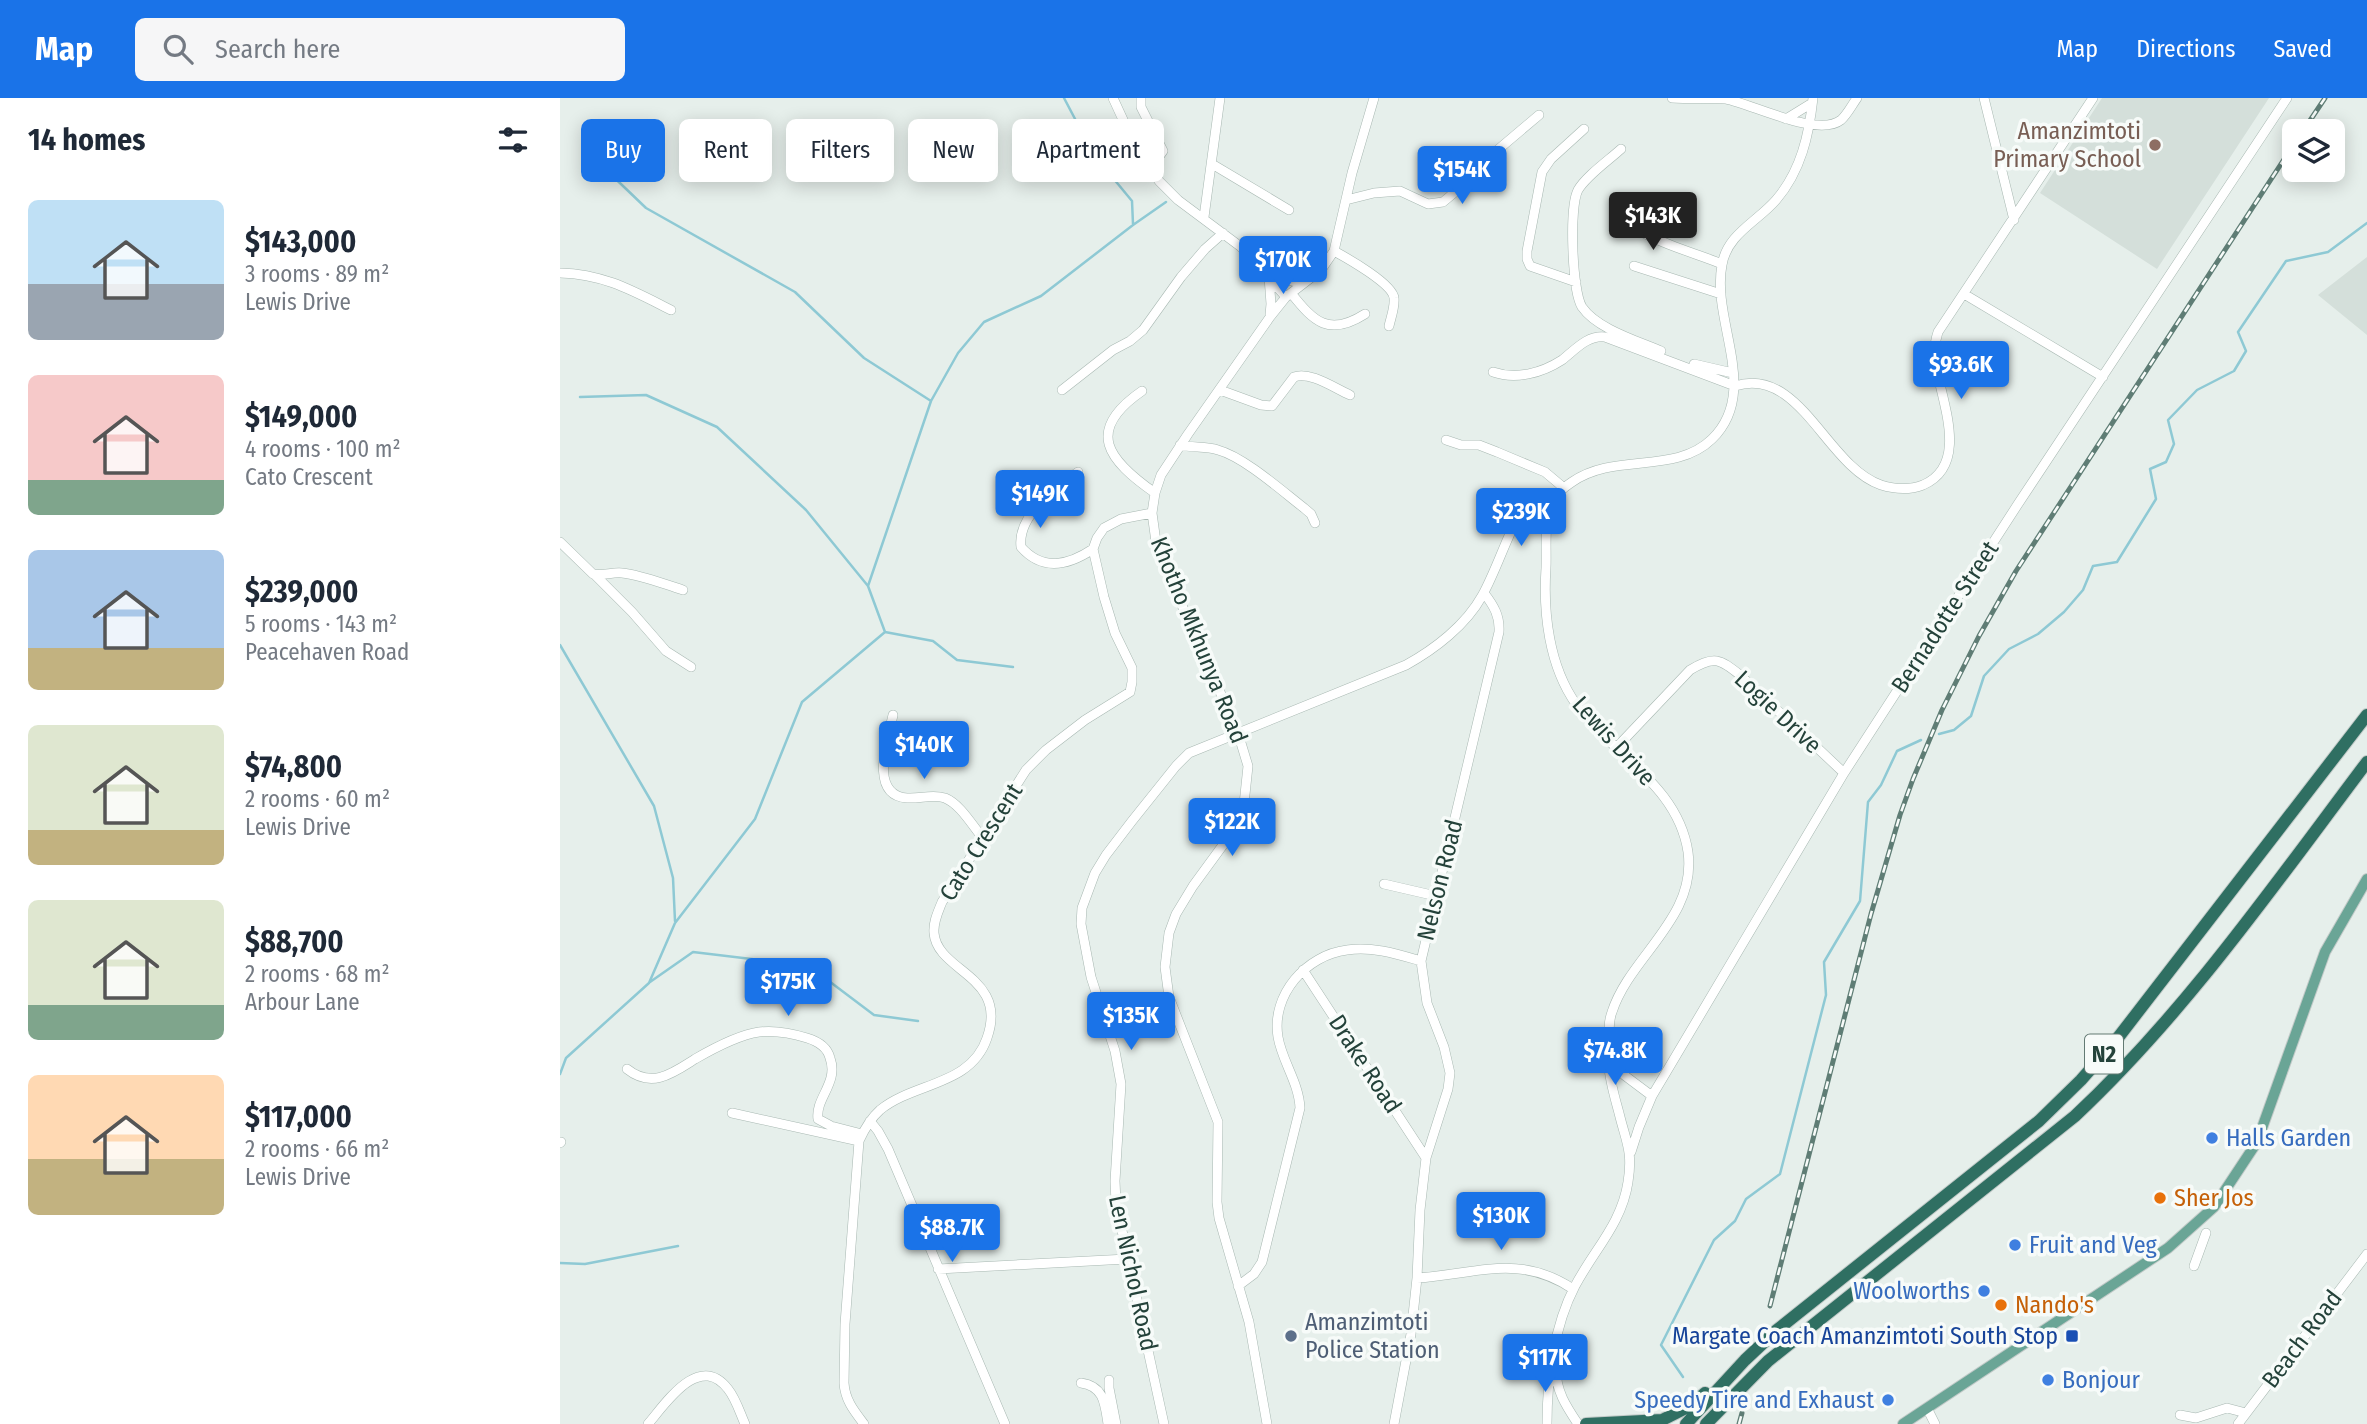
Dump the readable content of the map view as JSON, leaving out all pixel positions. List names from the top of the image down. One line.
{"streets":{"highway":["N2"],"street":["Bernadotte Street","Khotho Mkhunya Road","Logie Drive","Lewis Drive","Cato Crescent","Nelson Road","Drake Road","Len Nichol Road","Beach Road"]},"crossings":[["Bernadotte Street","Logie Drive"],["Bernadotte Street","Lewis Drive"],["Khotho Mkhunya Road","Nelson Road"],["Khotho Mkhunya Road","Len Nichol Road"],["Logie Drive","Lewis Drive"],["Lewis Drive","Len Nichol Road"],["Nelson Road","Drake Road"],["Nelson Road","Len Nichol Road"]],"places":{"other":["Amanzimtoti Primary School","Halls Garden","Sher Jos","Fruit and Veg","Woolworths","Nando's","Amanzimtoti Police Station","Bonjour","Speedy Tire and Exhaust"],"transit":["Margate Coach Amanzimtoti South Stop"]},"page":{"header":"Map","search":"Search here","nav":["Map","Directions","Saved"],"heading":"14 homes","chip":["Buy","Rent","Filters","New","Apartment"],"price":["$154K","$143K","$170K","$93.6K","$149K","$239K","$140K","$122K","$175K","$135K","$74.8K","$130K","$88.7K","$117K"],"list":[{"name":"$143,000","note":"3 rooms · 89 m² · Lewis Drive"},{"name":"$149,000","note":"4 rooms · 100 m² · Cato Crescent"},{"name":"$239,000","note":"5 rooms · 143 m² · Peacehaven Road"},{"name":"$74,800","note":"2 rooms · 60 m² · Lewis Drive"},{"name":"$88,700","note":"2 rooms · 68 m² · Arbour Lane"},{"name":"$117,000","note":"2 rooms · 66 m² · Lewis Drive"}]}}
